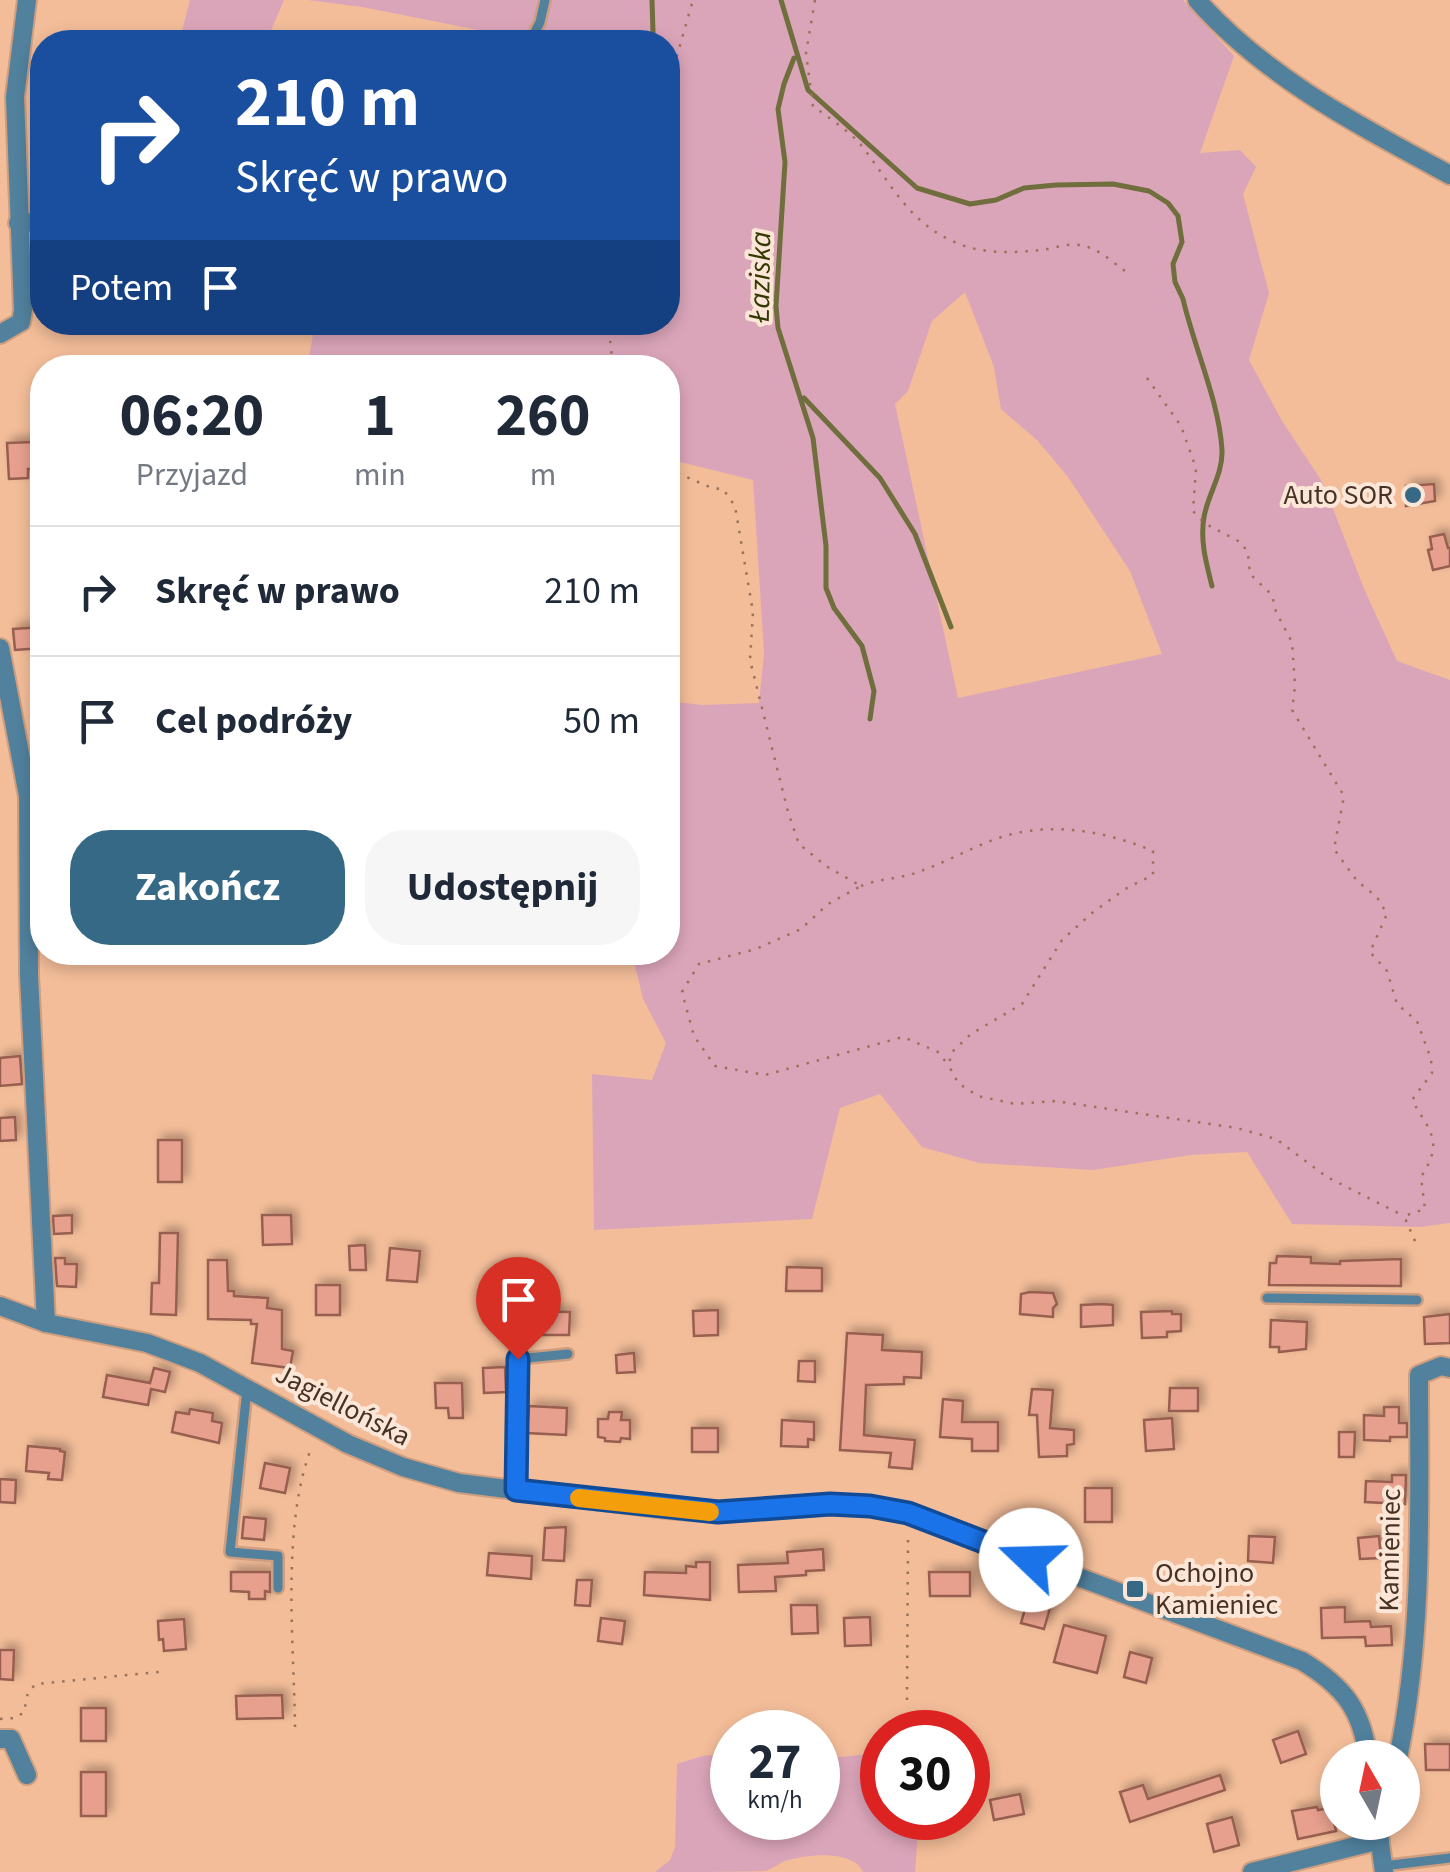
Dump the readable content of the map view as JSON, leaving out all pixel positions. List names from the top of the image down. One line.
{"streets":{"street":["Jagiellońska","Kamieniec"]},"water":["Łaziska"],"places":{"other":["Auto SOR"],"transit":["Ochojno Kamieniec"]},"north":"top","page":{"turn":["210 m","Skręć w prawo"],"then":"Potem","eta":["06:20","Przyjazd","1","min","260","m"],"list":[{"name":"Skręć w prawo","value":"210 m"},{"name":"Cel podróży","value":"50 m"}],"buttons":["Zakończ","Udostępnij"],"speed":"27 km/h","limit":"30"}}
